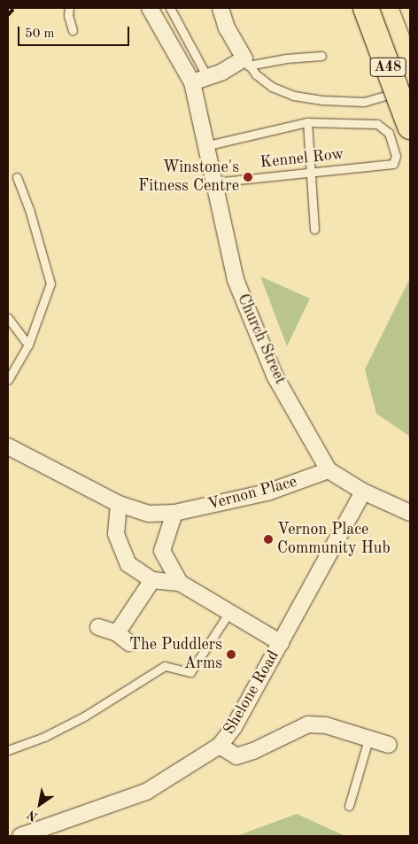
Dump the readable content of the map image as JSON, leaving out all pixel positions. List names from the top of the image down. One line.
{"streets":{"main road":["A48"],"street":["Church Street","Vernon Place","Shelone Road"],"lane":["Kennel Row"]},"crossings":[["Kennel Row","Church Street"],["Church Street","Vernon Place"],["Church Street","Shelone Road"]],"places":["Winstone's Fitness Centre","Vernon Place Community Hub","The Puddlers Arms"],"scale_bar":"50 m","north":"bottom left"}
